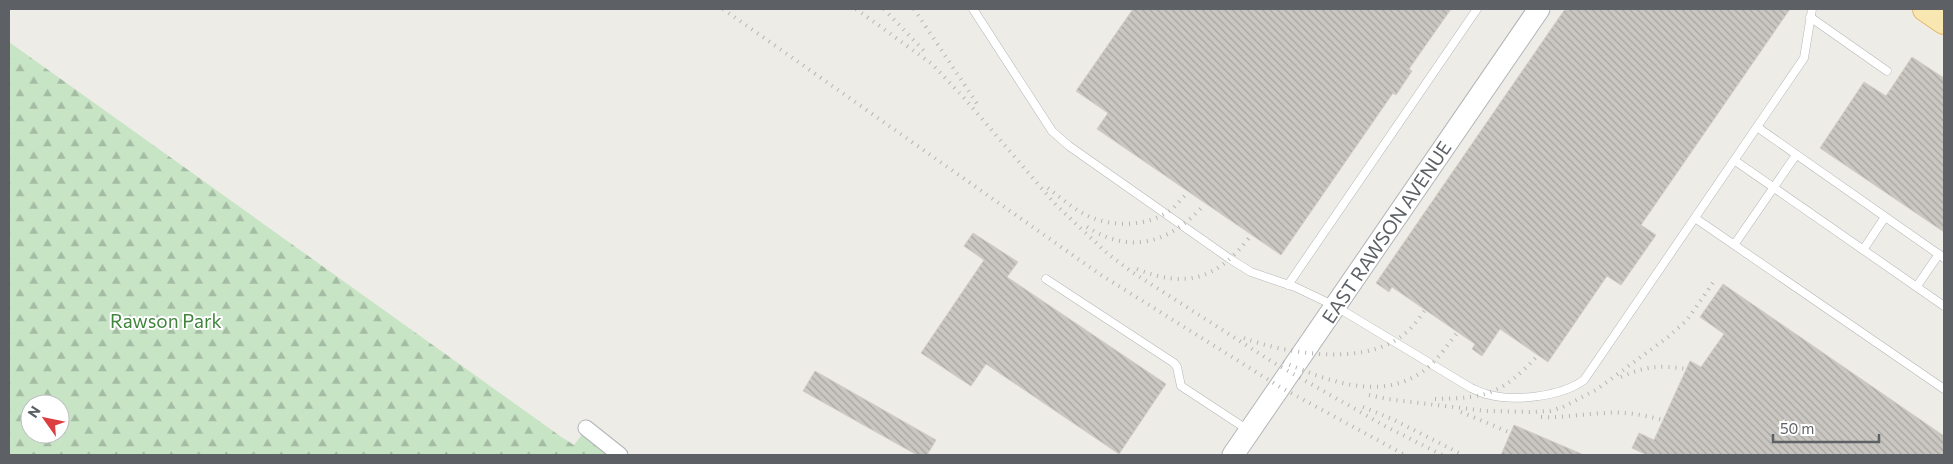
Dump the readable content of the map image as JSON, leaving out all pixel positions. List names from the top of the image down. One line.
{"streets":{"main road":["EAST RAWSON AVENUE"]},"parks":["Rawson Park"],"scale_bar":"50 m","north":"top left"}
